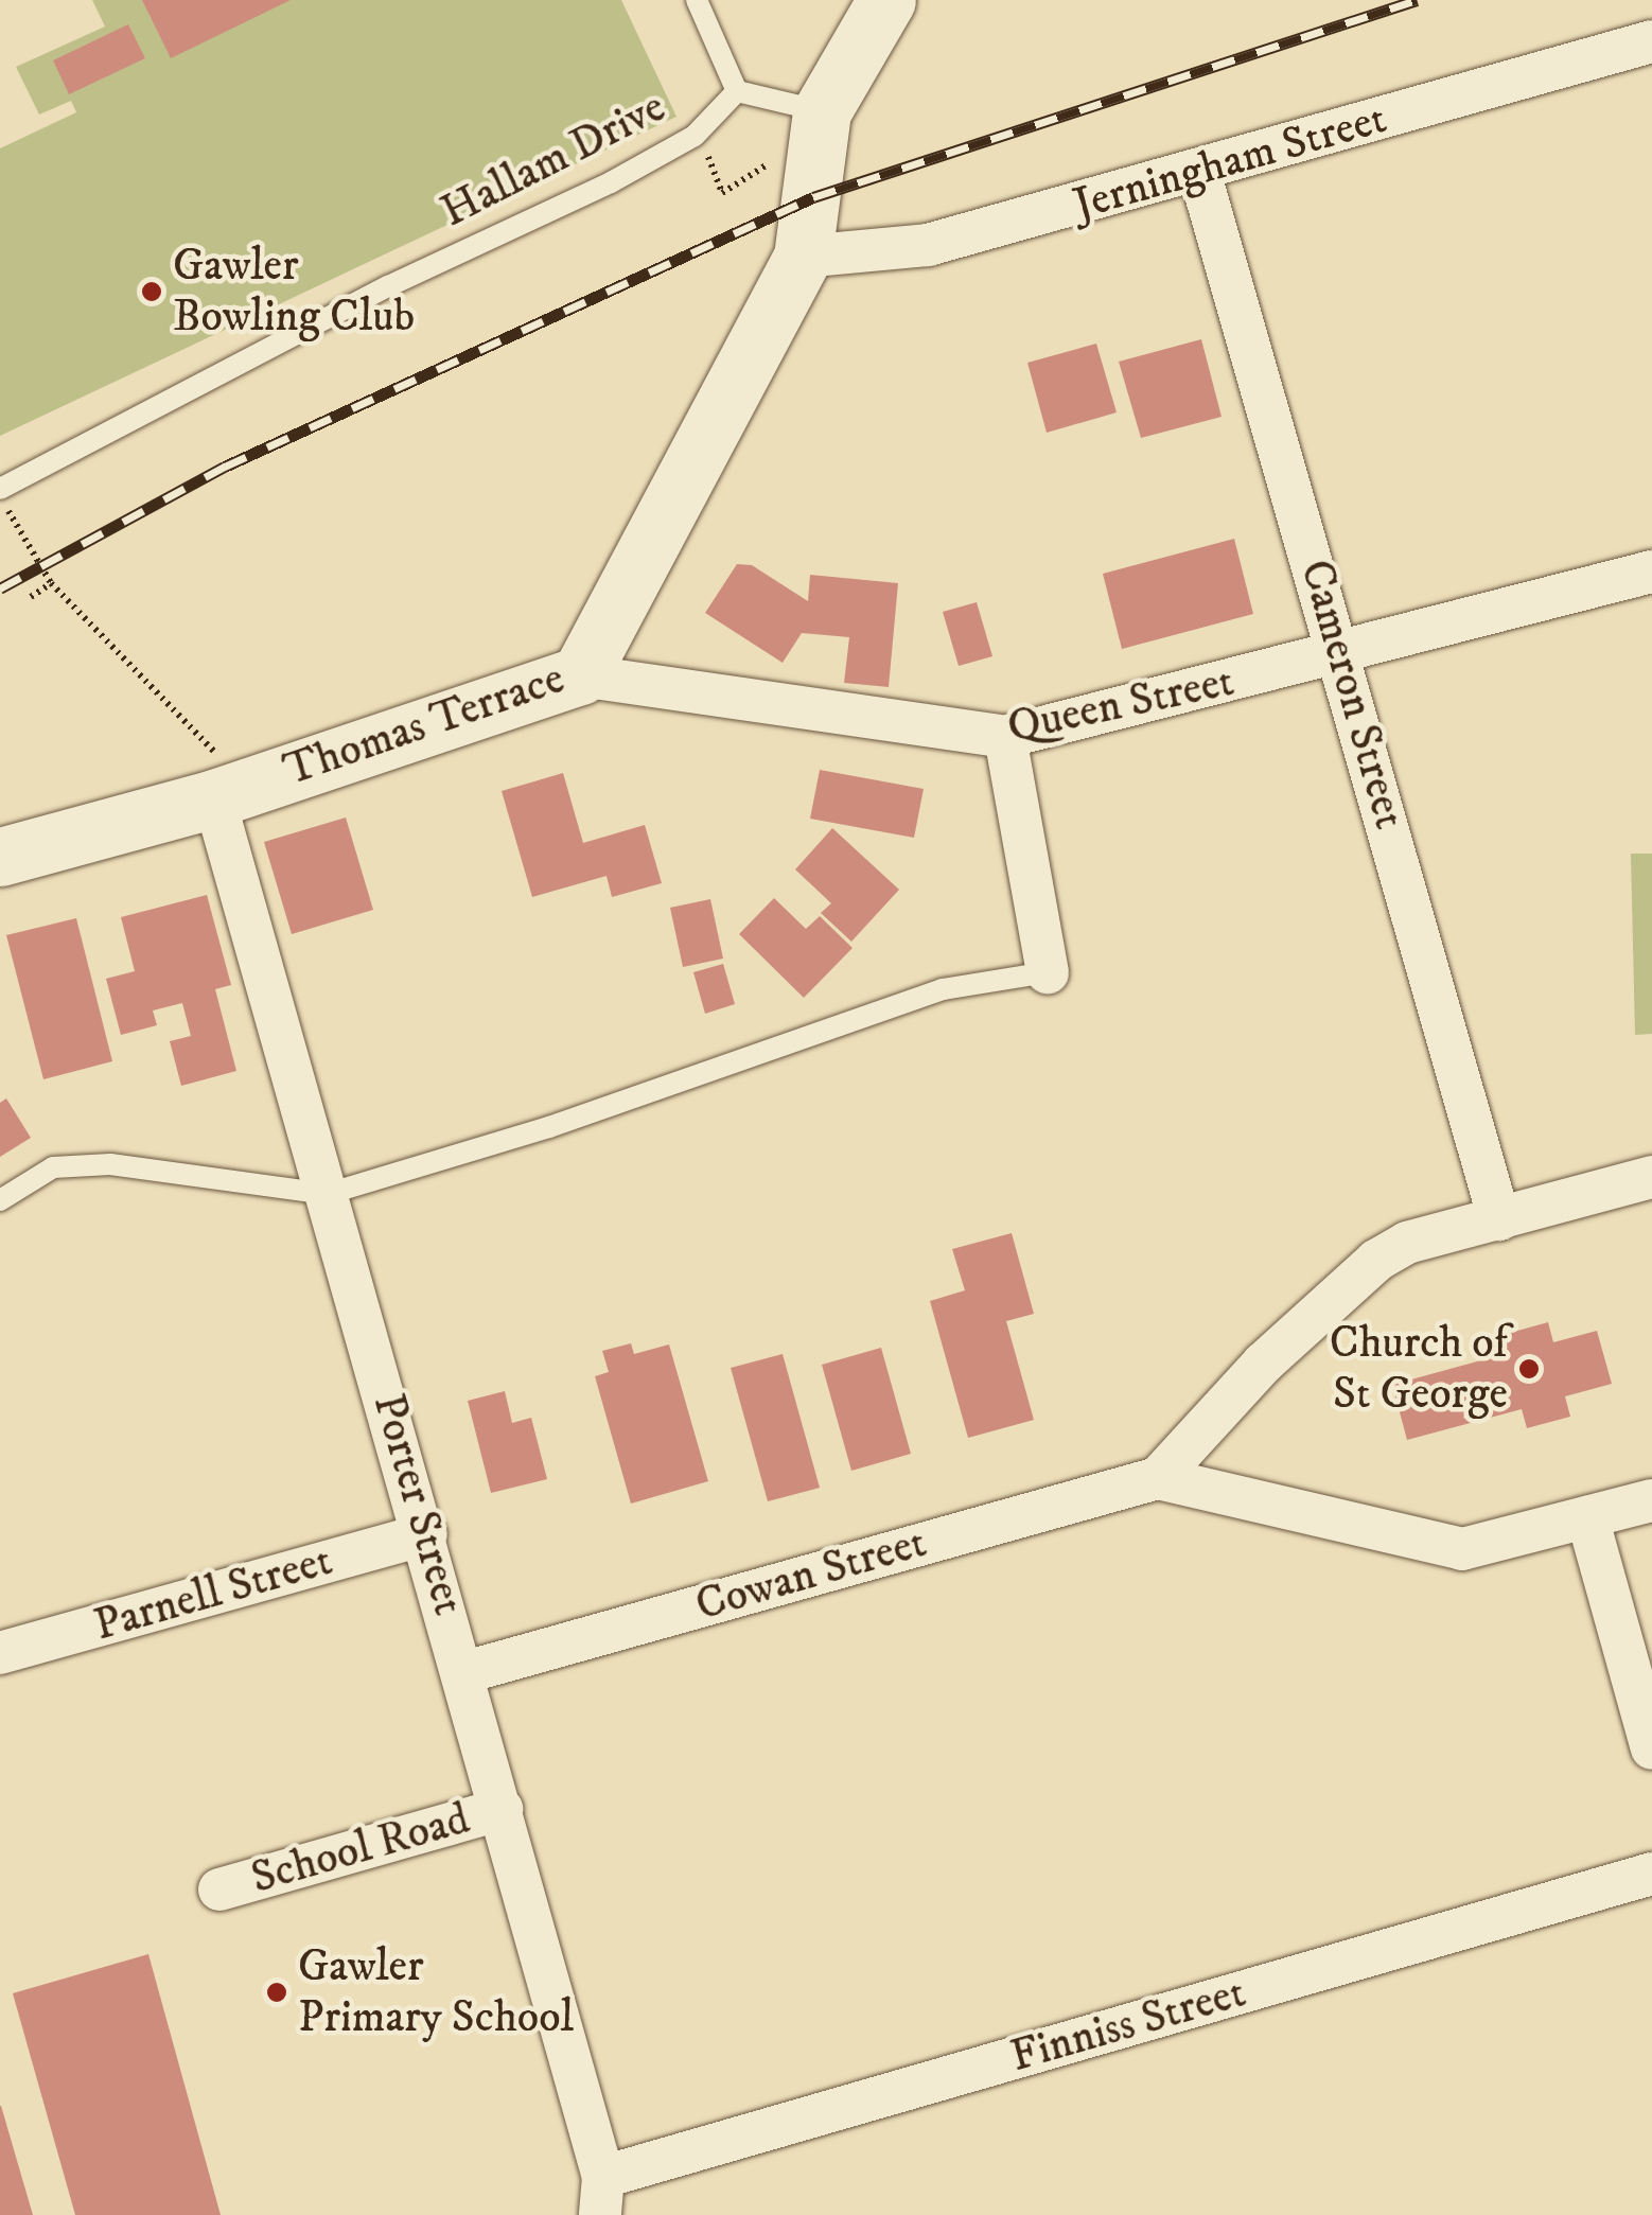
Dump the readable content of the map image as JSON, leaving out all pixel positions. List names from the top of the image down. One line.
{"streets":{"street":["Jerningham Street","Cameron Street","Queen Street","Thomas Terrace","Porter Street","Cowan Street","Parnell Street","School Road","Finniss Street"],"lane":["Hallam Drive"]},"crossings":[["Jerningham Street","Cameron Street"],["Jerningham Street","Thomas Terrace"],["Cameron Street","Queen Street"],["Queen Street","Thomas Terrace"],["Thomas Terrace","Porter Street"],["Porter Street","Cowan Street"],["Porter Street","Parnell Street"],["Porter Street","School Road"],["Porter Street","Finniss Street"]],"places":["Gawler Bowling Club","Church of St George","Gawler Primary School"]}
